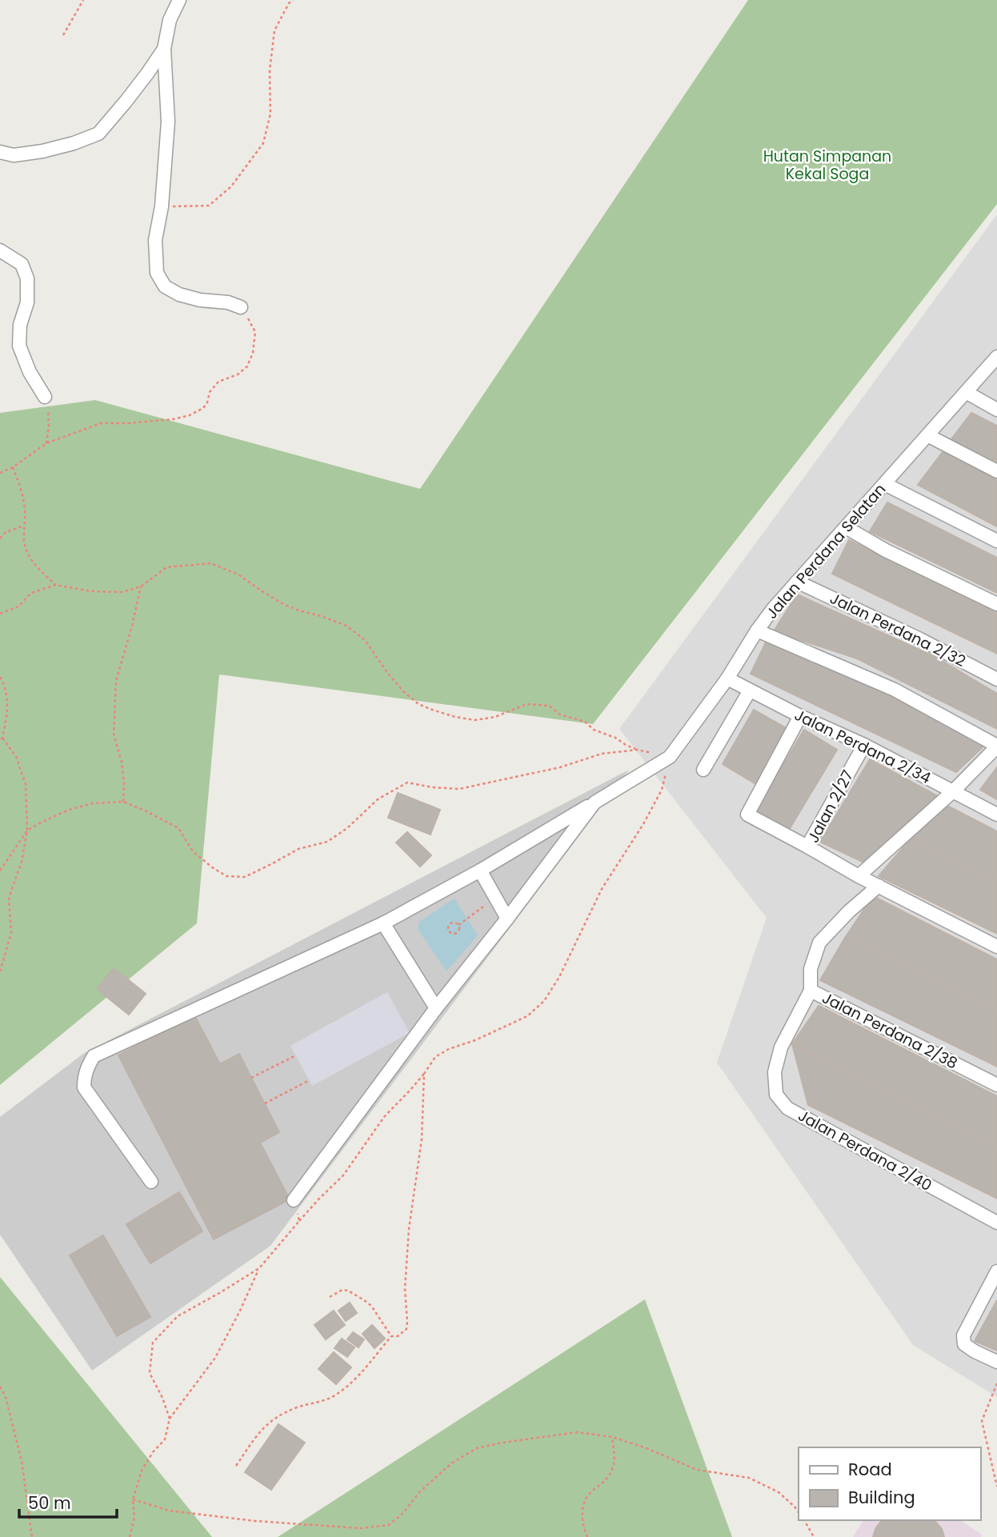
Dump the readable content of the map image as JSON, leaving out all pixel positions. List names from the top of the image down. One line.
{"streets":{"street":["Jalan Perdana Selatan","Jalan Perdana 2/32","Jalan Perdana 2/34","Jalan 2/27","Jalan Perdana 2/38","Jalan Perdana 2/40"]},"crossings":[["Jalan Perdana Selatan","Jalan Perdana 2/32"],["Jalan Perdana Selatan","Jalan Perdana 2/34"],["Jalan Perdana 2/34","Jalan 2/27"],["Jalan 2/27","Jalan Perdana 2/38"],["Jalan Perdana 2/38","Jalan Perdana 2/40"]],"parks":["Hutan Simpanan Kekal Soga"],"legend":["Road","Building"],"scale_bar":"50 m"}
